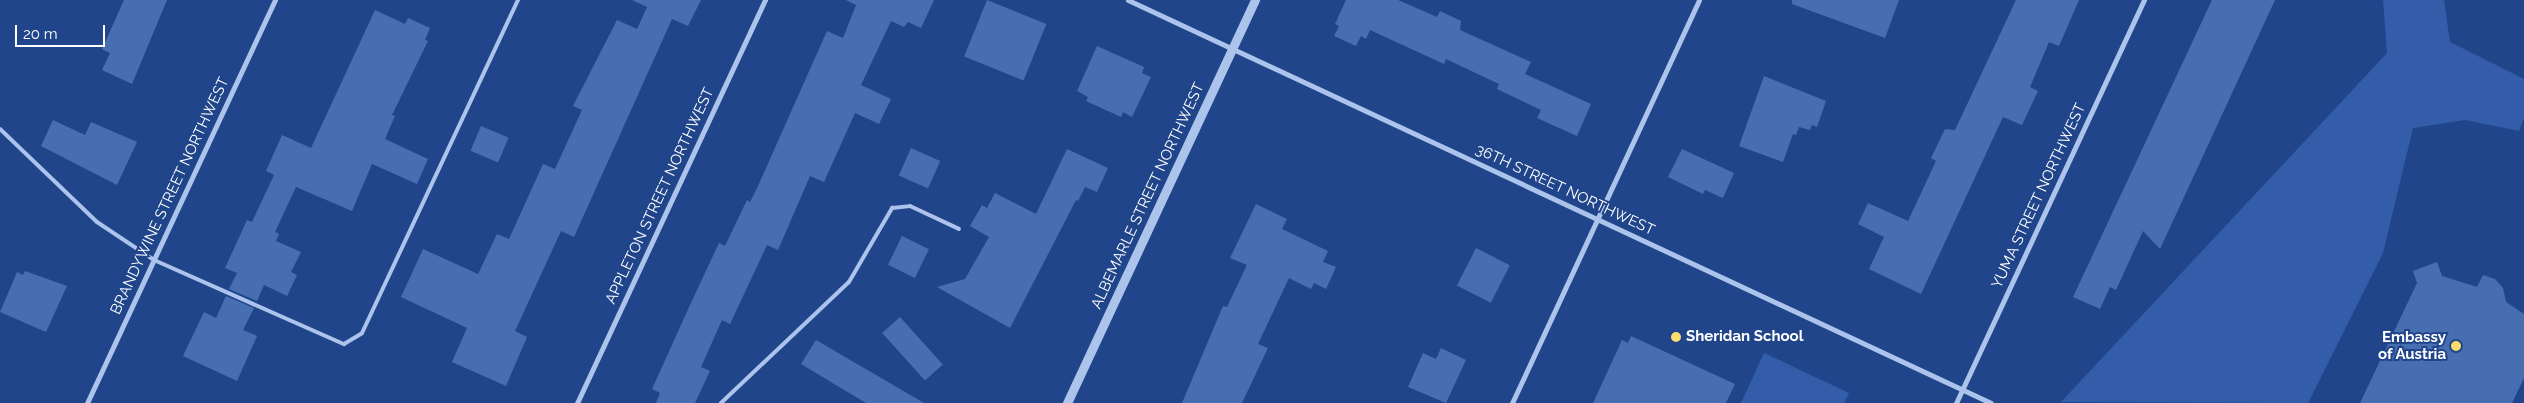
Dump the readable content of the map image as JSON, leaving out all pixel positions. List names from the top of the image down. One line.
{"streets":{"street":["36TH STREET NORTHWEST","BRANDYWINE STREET NORTHWEST","APPLETON STREET NORTHWEST","ALBEMARLE STREET NORTHWEST","YUMA STREET NORTHWEST"]},"crossings":[["36TH STREET NORTHWEST","ALBEMARLE STREET NORTHWEST"],["36TH STREET NORTHWEST","YUMA STREET NORTHWEST"]],"places":["Sheridan School","Embassy of Austria"],"scale_bar":"20 m"}
